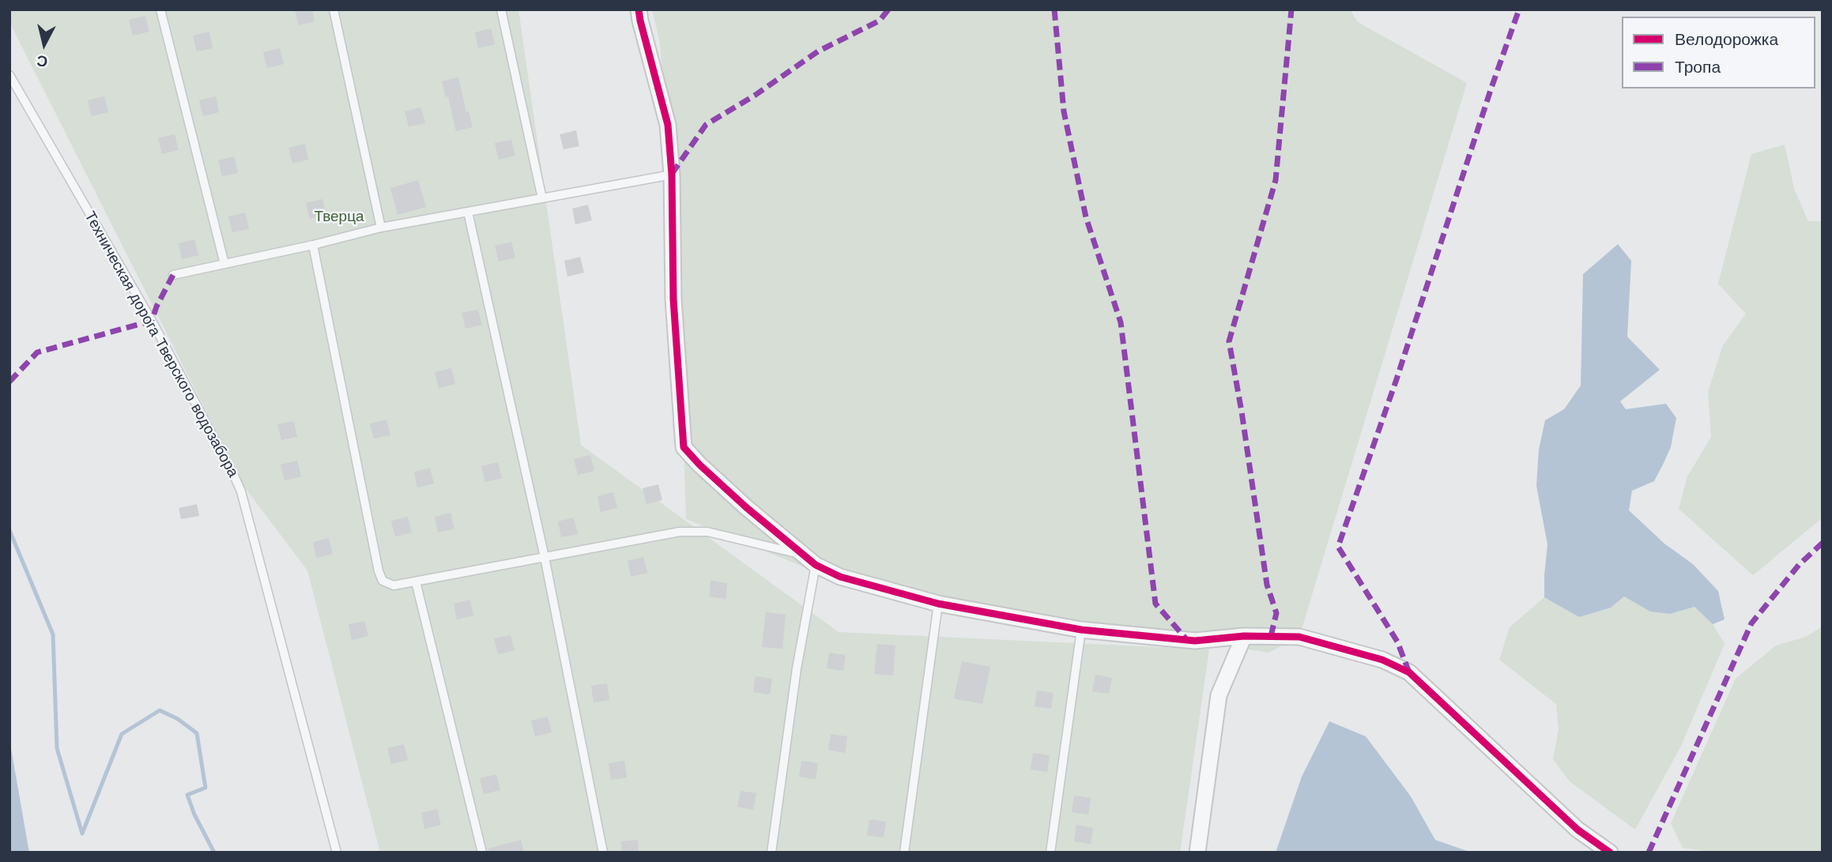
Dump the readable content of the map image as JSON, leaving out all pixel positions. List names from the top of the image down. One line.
{"streets":{"lane":["Техническая дорога Тверского водозабора"]},"parks":["Тверца"],"legend":["Велодорожка","Тропа"],"north":"bottom"}
